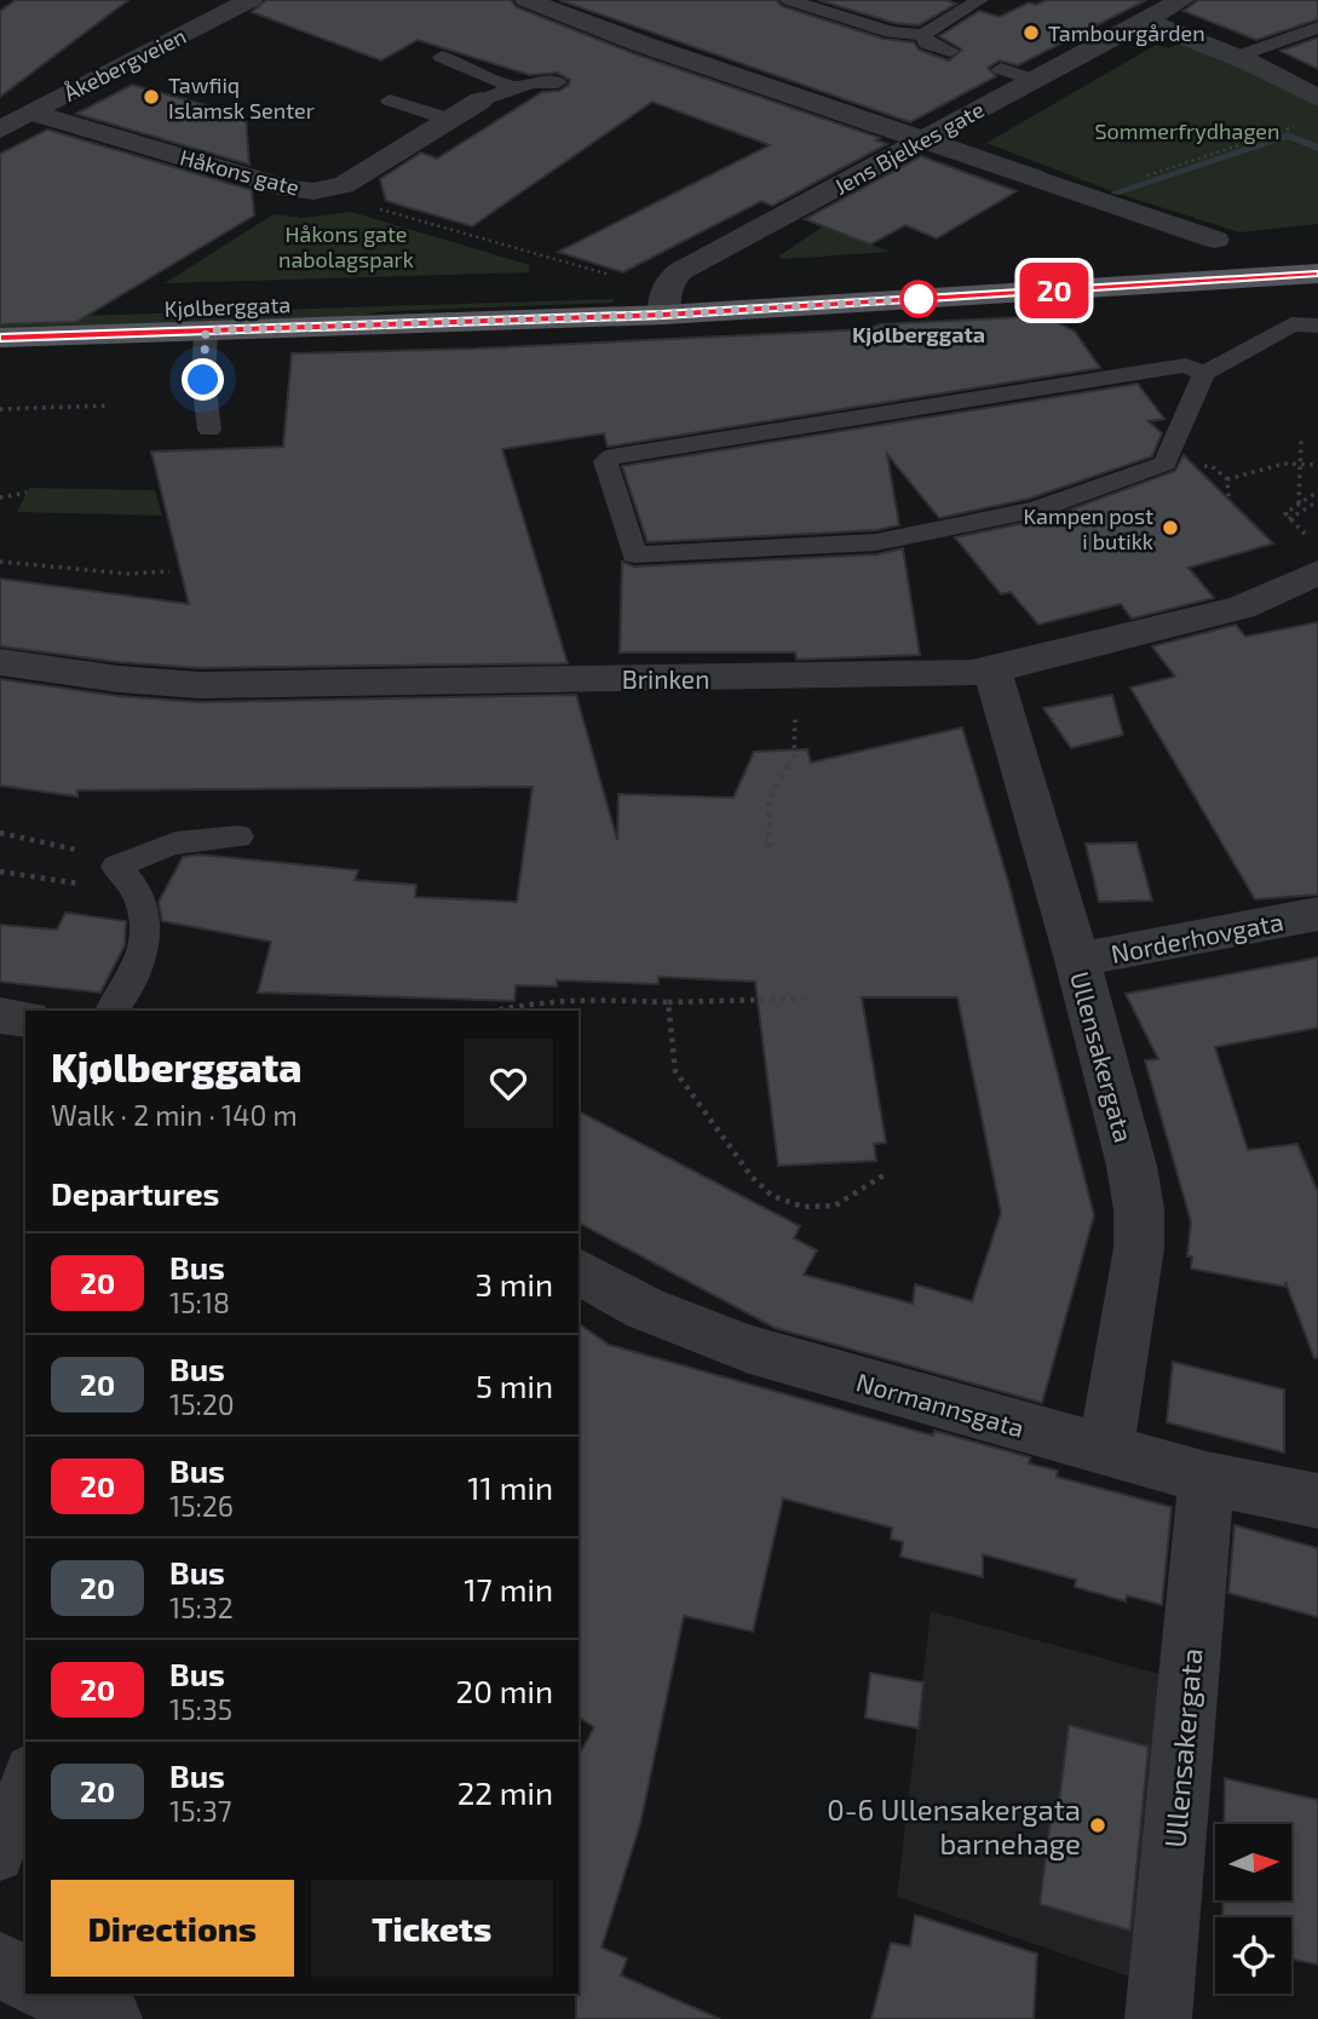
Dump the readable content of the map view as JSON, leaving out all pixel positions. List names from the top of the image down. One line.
{"streets":{"main road":["Kjølberggata"],"street":["Åkebergveien","Jens Bjelkes gate","Håkons gate","Brinken","Norderhovgata","Ullensakergata","Normannsgata"]},"crossings":[["Åkebergveien","Håkons gate"],["Jens Bjelkes gate","Kjølberggata"],["Brinken","Ullensakergata"],["Norderhovgata","Ullensakergata"],["Ullensakergata","Normannsgata"]],"parks":["Sommerfrydhagen","Håkons gate nabolagspark"],"places":["Tambourgården","Tawfiiq Islamsk Senter","Kjølberggata","Kampen post i butikk","0-6 Ullensakergata barnehage"],"lines":["bus line 20"],"north":"right","page":{"on_map":"20","heading":[["Kjølberggata","Walk · 2 min · 140 m"],"Departures"],"list":[{"mark":"20","name":"Bus","note":"15:18","value":"3 min"},{"mark":"20","name":"Bus","note":"15:20","value":"5 min"},{"mark":"20","name":"Bus","note":"15:26","value":"11 min"},{"mark":"20","name":"Bus","note":"15:32","value":"17 min"},{"mark":"20","name":"Bus","note":"15:35","value":"20 min"},{"mark":"20","name":"Bus","note":"15:37","value":"22 min"}],"buttons":["Directions","Tickets"]}}
